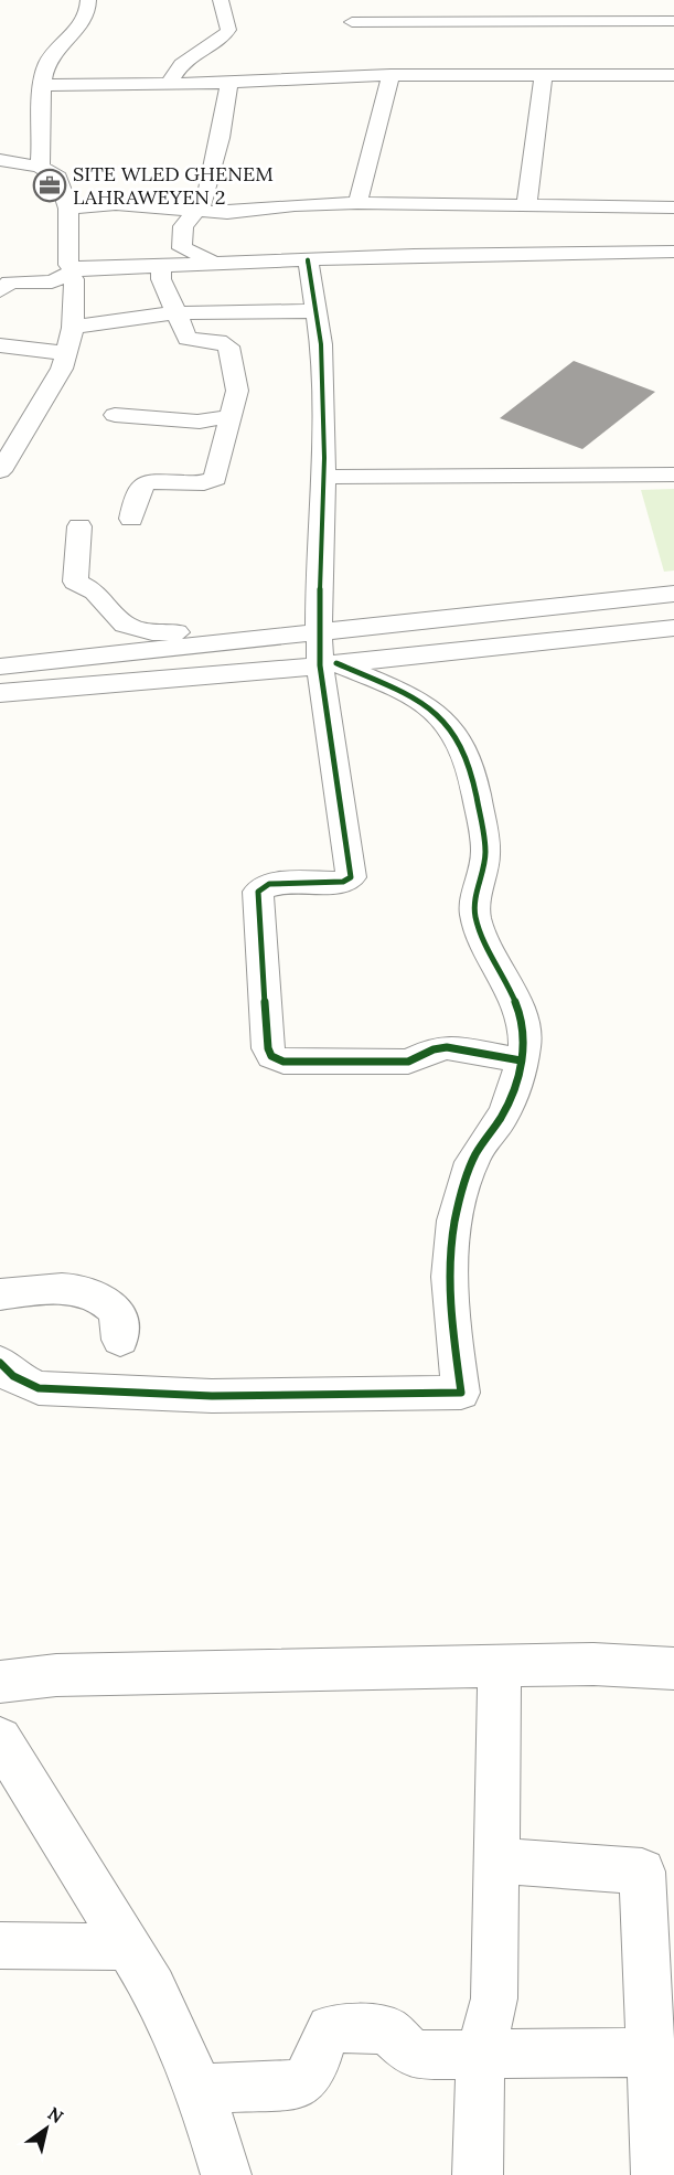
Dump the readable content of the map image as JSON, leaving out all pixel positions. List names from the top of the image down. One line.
{"places":{"office":["SITE WLED GHENEM LAHRAWEYEN 2"]},"north":"top right"}
